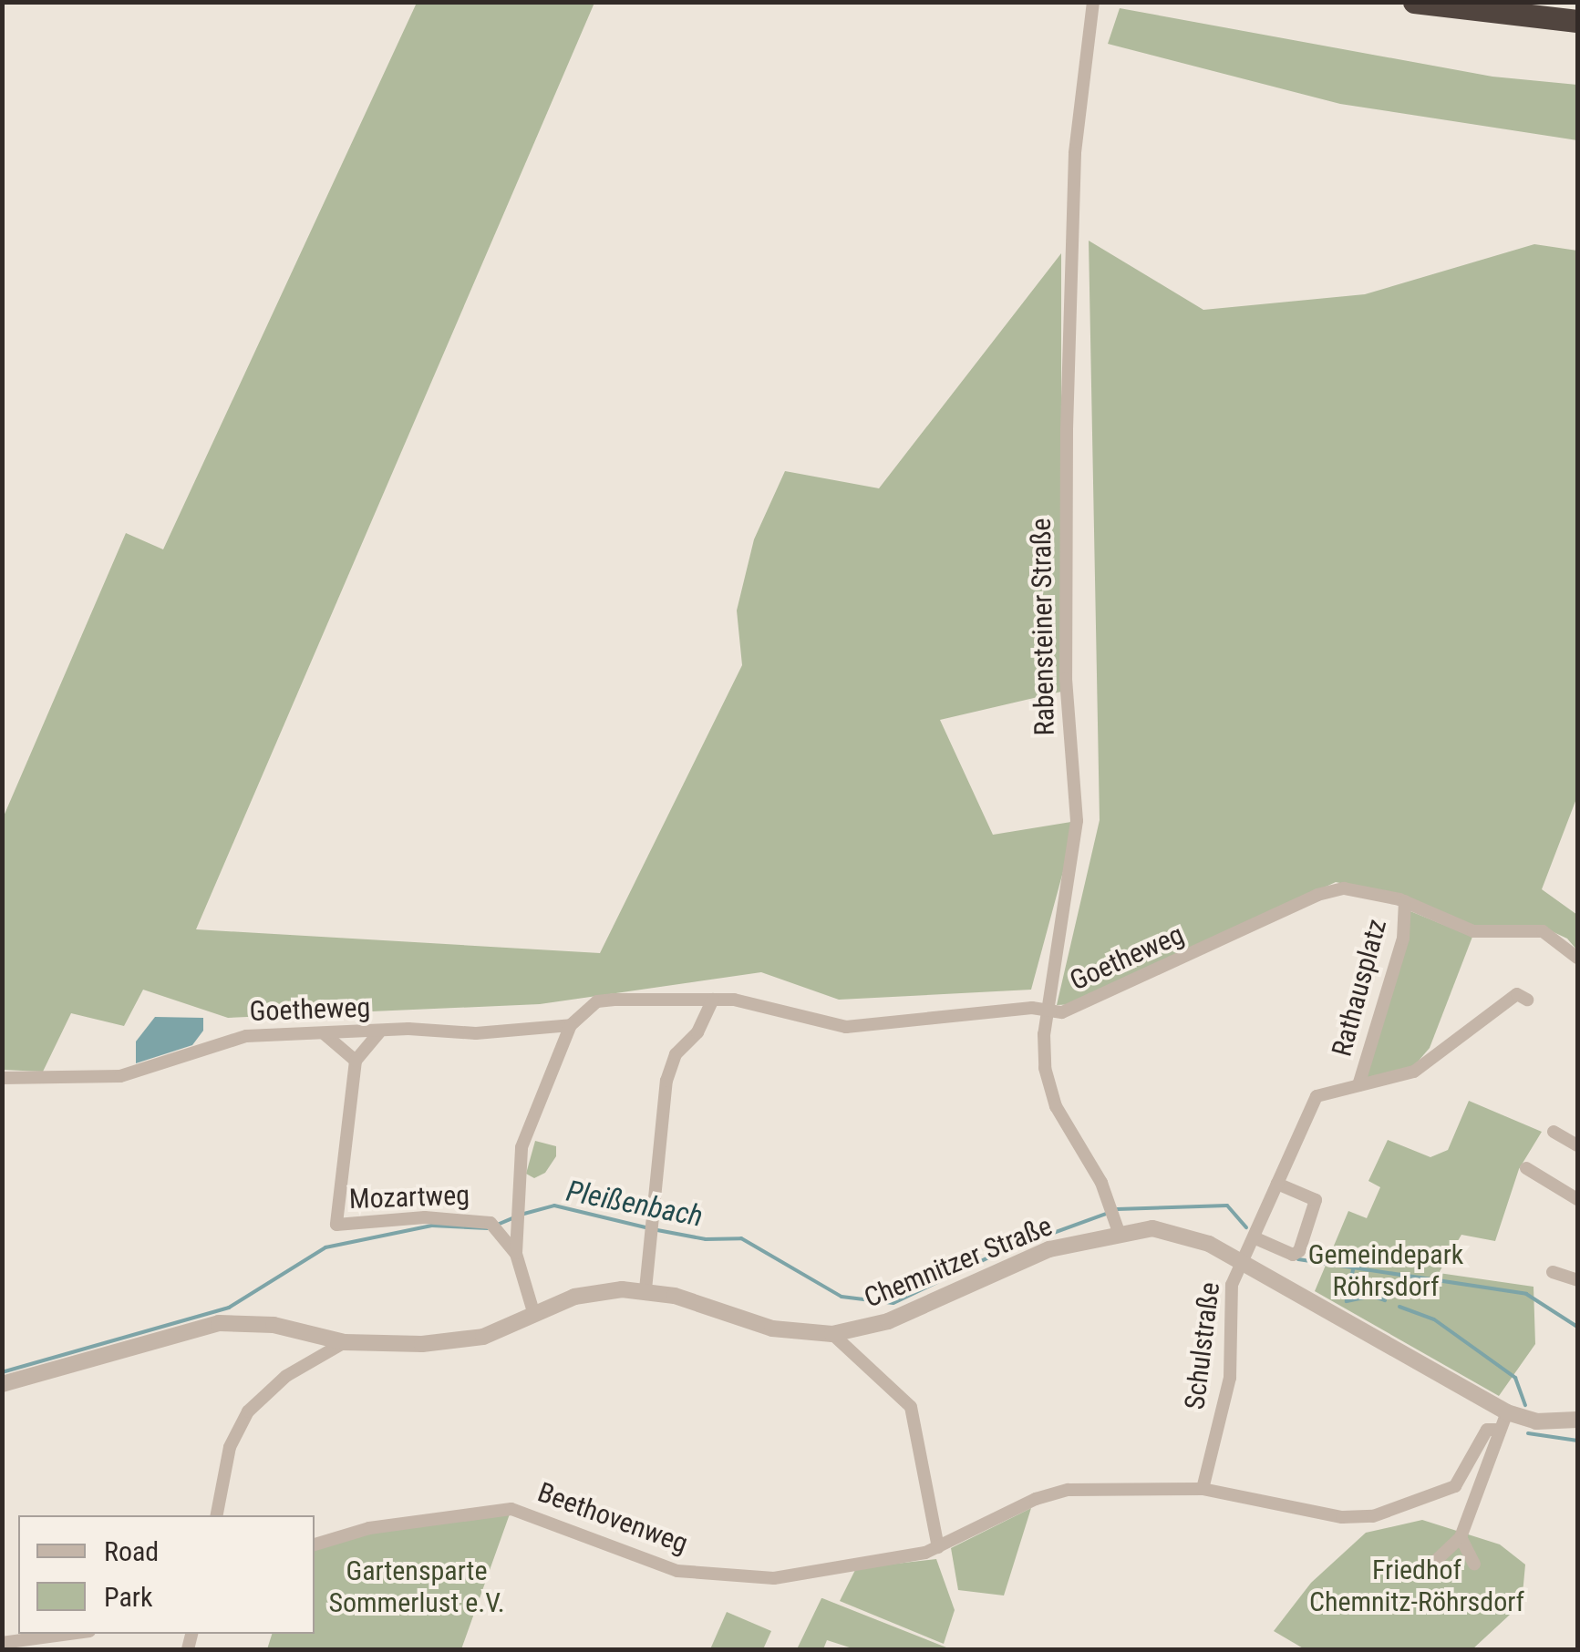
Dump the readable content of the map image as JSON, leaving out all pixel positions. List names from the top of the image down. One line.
{"streets":{"street":["Rabensteiner Straße","Goetheweg","Rathausplatz","Mozartweg","Chemnitzer Straße","Schulstraße","Beethovenweg"]},"crossings":[["Rabensteiner Straße","Goetheweg"],["Rabensteiner Straße","Chemnitzer Straße"],["Goetheweg","Rathausplatz"],["Rathausplatz","Chemnitzer Straße"],["Rathausplatz","Schulstraße"],["Mozartweg","Chemnitzer Straße"],["Chemnitzer Straße","Schulstraße"],["Schulstraße","Beethovenweg"]],"water":["Pleißenbach"],"parks":["Gemeindepark Röhrsdorf","Friedhof Chemnitz-Röhrsdorf","Gartensparte Sommerlust e.V."],"legend":["Road","Park"]}
